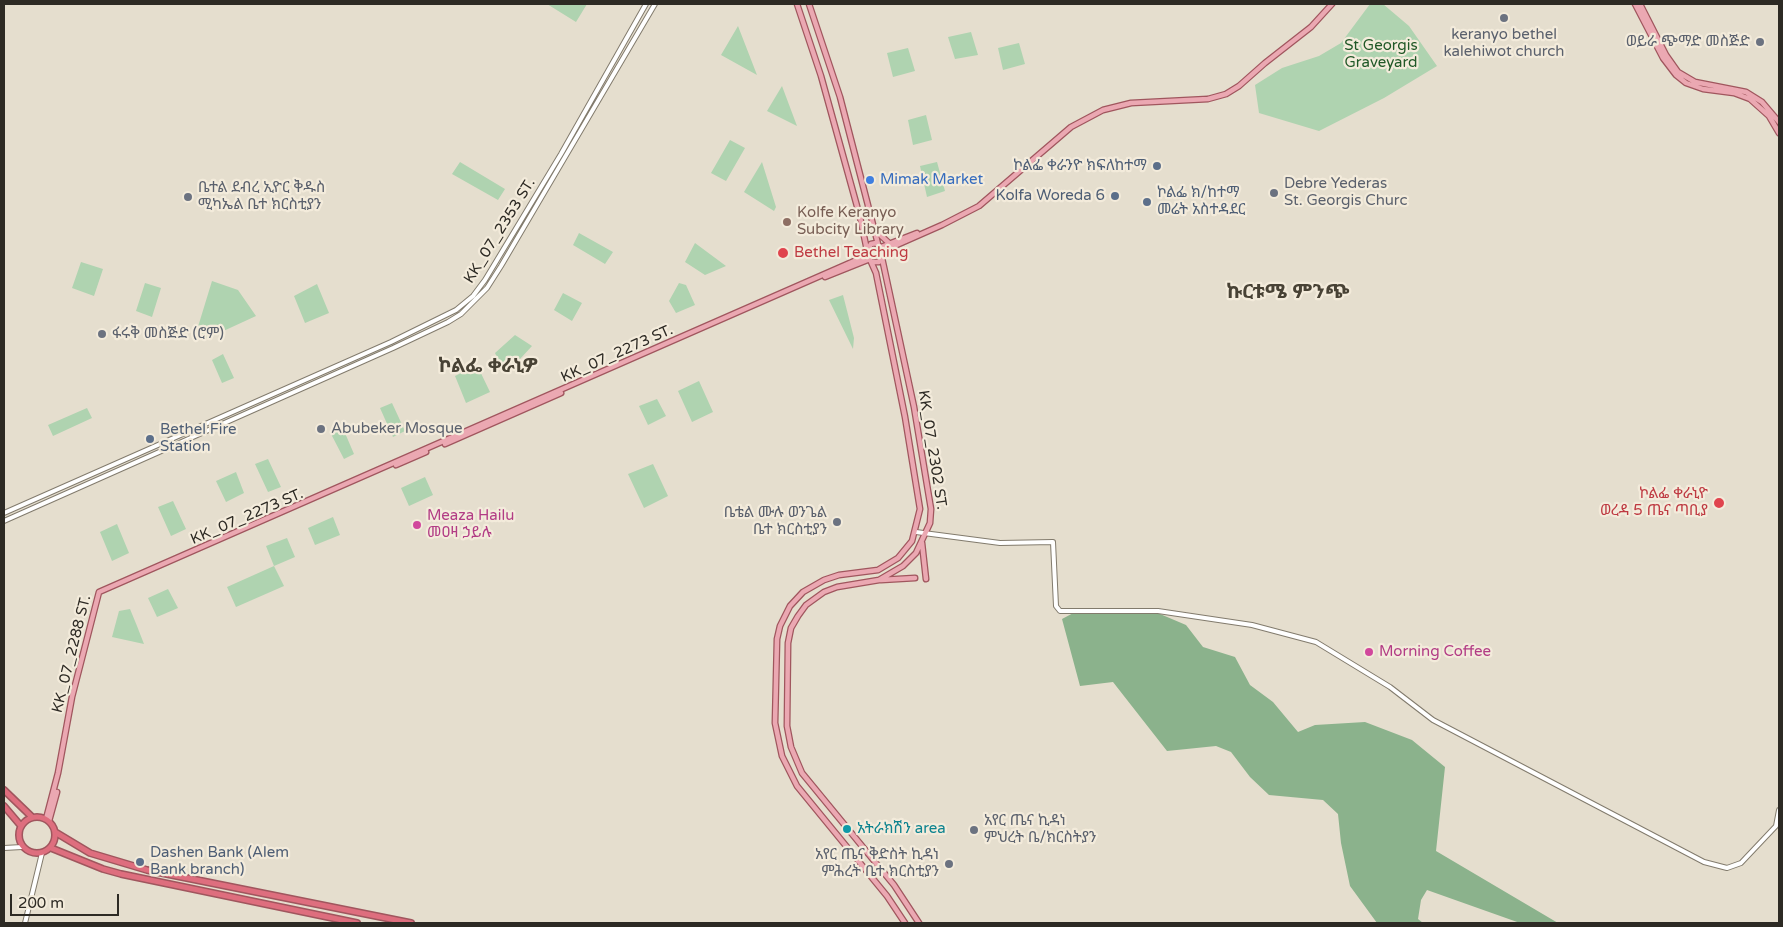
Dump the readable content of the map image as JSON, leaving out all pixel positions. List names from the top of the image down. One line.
{"streets":{"main road":["KK_07_2273 ST.","KK_07_2302 ST.","KK_07_2288 ST."],"street":["KK_07_2353 ST."]},"crossings":[["KK_07_2273 ST.","KK_07_2302 ST."],["KK_07_2273 ST.","KK_07_2288 ST."]],"districts":["ኩርቱሜ ምንጭ","ኮልፌ ቀራኒዎ"],"parks":["St Georgis Graveyard"],"places":["keranyo bethel kalehiwot church","ወይራ ጭማድ መስጅድ","ኮልፌ ቀራንዮ ክፍለከተማ","Mimak Market","Debre Yederas St. Georgis Churc","Kolfa Woreda 6","ቤተል ደብረ ኢዮር ቅዱስ ሚካኤል ቤተ ክርስቲያን","ኮልፌ ክ/ከተማ መሬት አስተዳደር","Kolfe Keranyo Subcity Library","Bethel Teaching","ፋሩቅ መስጅድ (ሮም)","Abubeker Mosque","Bethel Fire Station","ኮልፌ ቀራኒዮ ወረዳ 5 ጤና ጣቢያ","ቤቴል ሙሉ ወንጌል ቤተ ክርስቲያን","Meaza Hailu መዐዛ ኃይሉ","Morning Coffee","አትራክሽን area","አየር ጤና ኪዳነ ምህረት ቤ/ክርስትያን","Dashen Bank (Alem Bank branch)","አየር ጤና ቅድስት ኪዳነ ምሕረት ቤተ ክርስቲያን"],"scale_bar":"200 m"}
